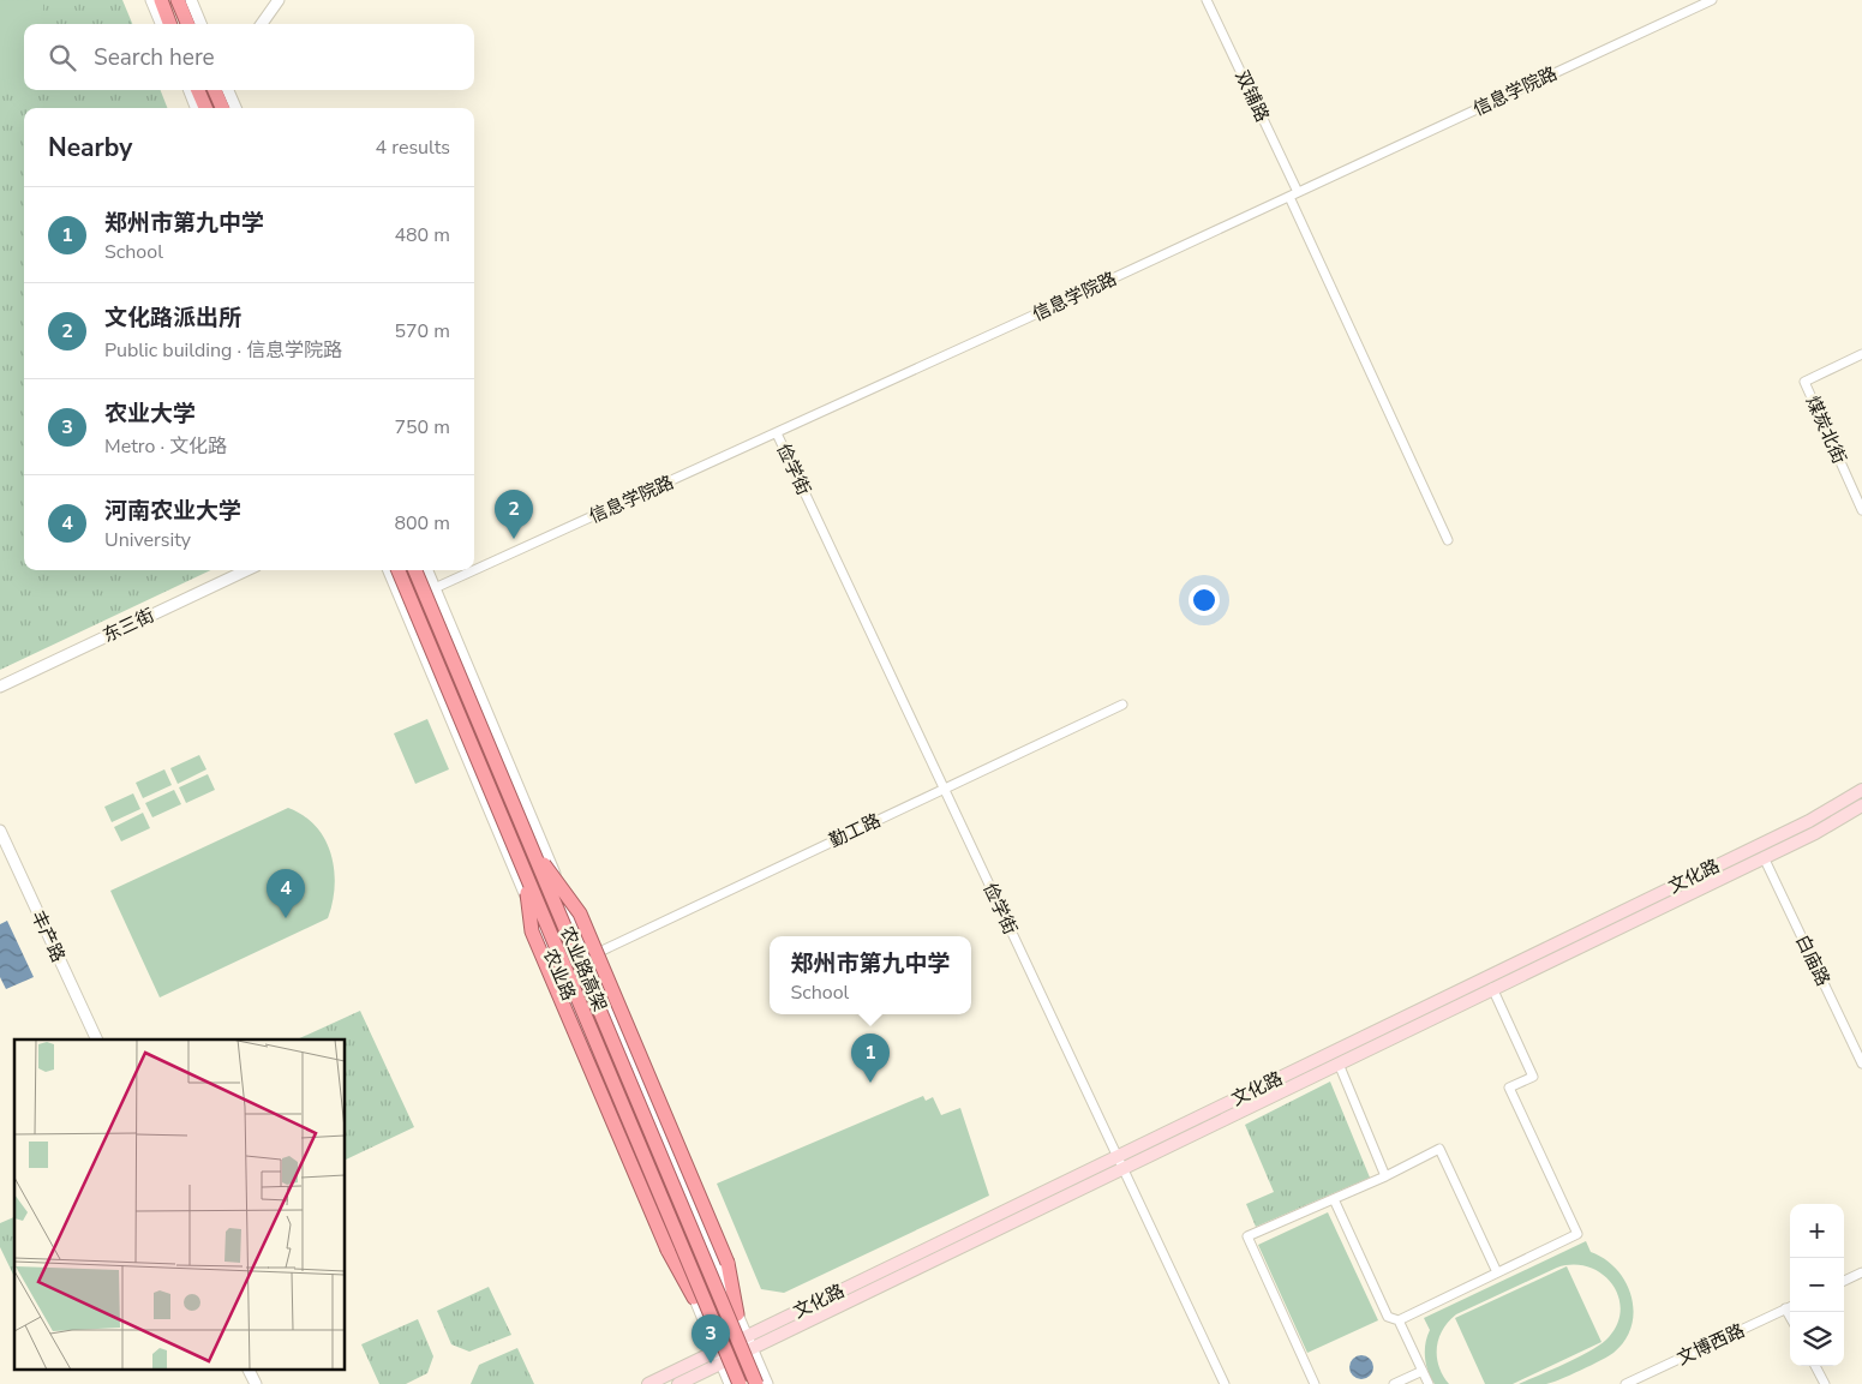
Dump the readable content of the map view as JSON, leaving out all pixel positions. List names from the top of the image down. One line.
{"streets":{"highway":["农业路高架"],"main road":["文化路"],"street":["信息学院路","双铺路","煤炭北街","俭学街","东三街","勤工路","丰产路","白庙路","农业路","文博西路"]},"crossings":[["信息学院路","双铺路"],["信息学院路","俭学街"],["信息学院路","农业路"],["俭学街","勤工路"],["俭学街","文化路"],["勤工路","农业路"],["文化路","白庙路"],["文化路","农业路"]],"page":{"search":"Search here","heading":["Nearby","4 results"],"list":[{"mark":"1","name":"郑州市第九中学","note":"School","value":"480 m"},{"mark":"2","name":"文化路派出所","note":"Public building · 信息学院路","value":"570 m"},{"mark":"3","name":"农业大学","note":"Metro · 文化路","value":"750 m"},{"mark":"4","name":"河南农业大学","note":"University","value":"800 m"}],"pins":["2","4","1","3"],"popup":["郑州市第九中学","School"],"map_buttons":["+","−"]}}
